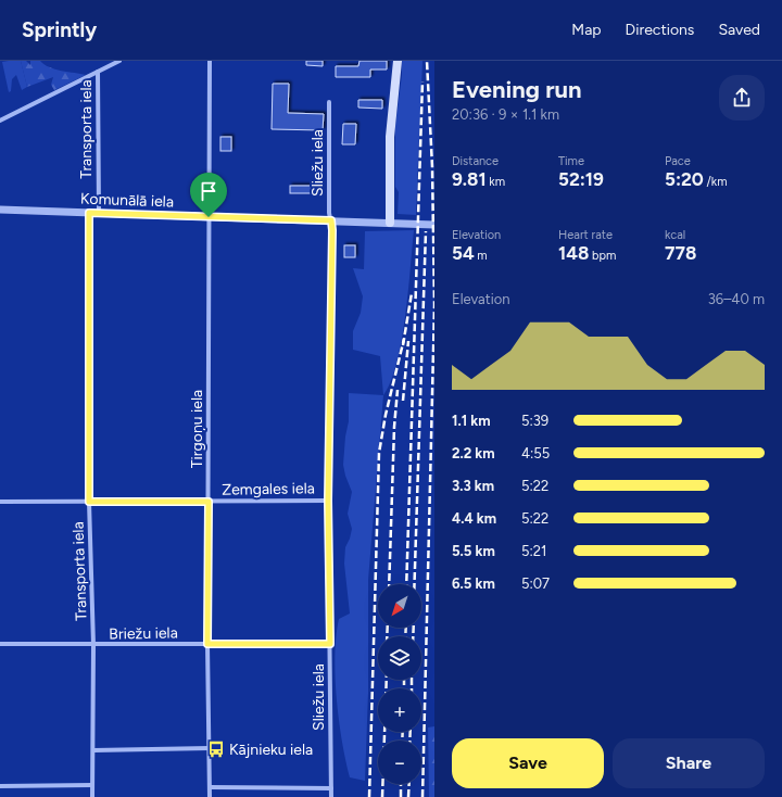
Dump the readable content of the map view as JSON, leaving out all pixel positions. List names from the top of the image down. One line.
{"streets":{"street":["Transporta iela","Sliežu iela","Komunālā iela","Tirgoņu iela","Zemgales iela","Briežu iela"]},"crossings":[["Transporta iela","Komunālā iela"],["Transporta iela","Zemgales iela"],["Transporta iela","Briežu iela"],["Sliežu iela","Komunālā iela"],["Sliežu iela","Zemgales iela"],["Sliežu iela","Briežu iela"],["Komunālā iela","Tirgoņu iela"],["Tirgoņu iela","Zemgales iela"],["Tirgoņu iela","Briežu iela"]],"places":{"bus stop":["Kājnieku iela"]},"north":"bottom left","page":{"header":"Sprintly","nav":["Map","Directions","Saved"],"heading":["Evening run","20:36 · 9 × 1.1 km"],"stats":[["Distance","9.81 km"],["Time","52:19"],["Pace","5:20 /km"],["Elevation","54 m"],["Heart rate","148 bpm"],["kcal","778"]],"chart":["Elevation","36–40 m"],"list":[{"name":"1.1 km","note":"5:39"},{"name":"2.2 km","note":"4:55"},{"name":"3.3 km","note":"5:22"},{"name":"4.4 km","note":"5:22"},{"name":"5.5 km","note":"5:21"},{"name":"6.5 km","note":"5:07"}],"map_buttons":["+","−"],"buttons":["Save","Share"]}}
